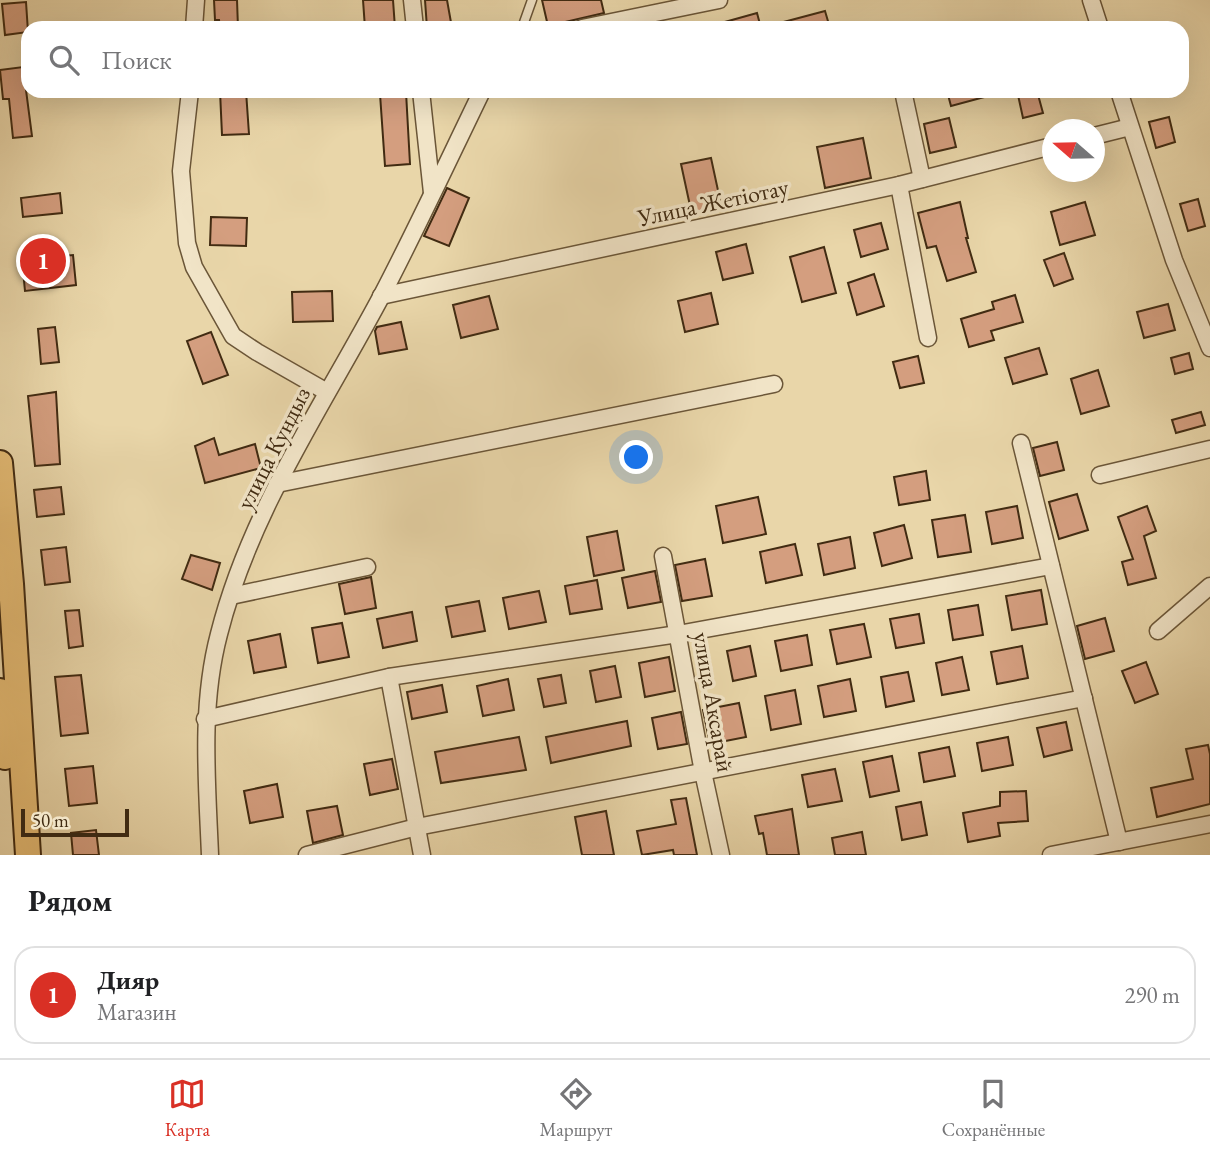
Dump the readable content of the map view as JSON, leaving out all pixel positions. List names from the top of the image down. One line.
{"streets":{"street":["Улица Жетіотау","улица Кундыз","улица Аксарай"]},"crossings":[["Улица Жетіотау","улица Кундыз"]],"scale_bar":"50 m","north":"left","page":{"search":"Поиск","pins":"1","scale":"50 m","heading":"Рядом","list":[{"mark":"1","name":"Дияр","note":"Магазин","value":"290 m"}],"nav":["Карта","Маршрут","Сохранённые"]}}
